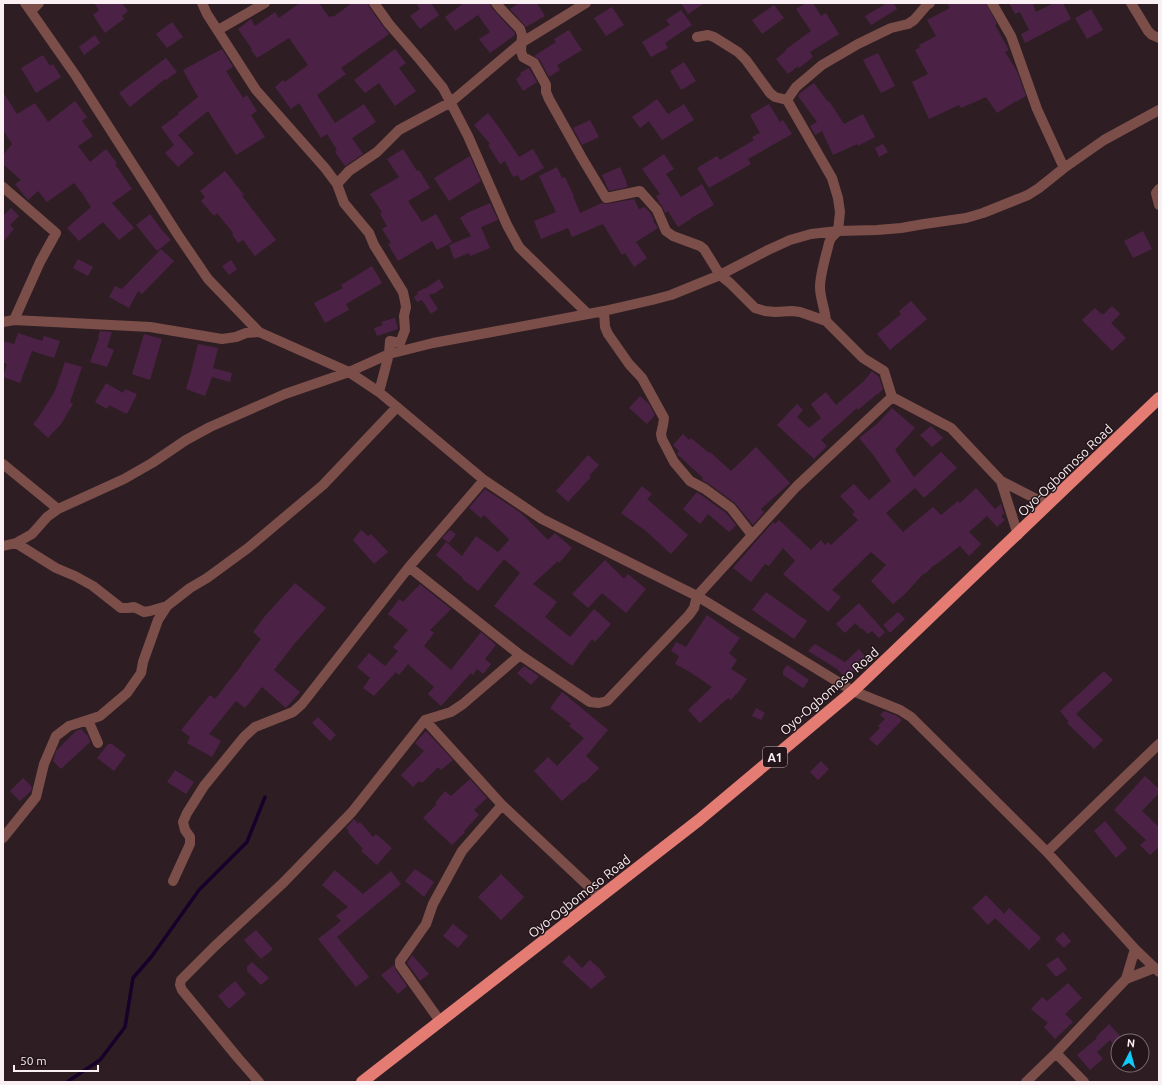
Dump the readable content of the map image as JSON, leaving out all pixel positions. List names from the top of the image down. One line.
{"streets":{"highway":["Oyo-Ogbomoso Road","A1"]},"scale_bar":"50 m","north":"top"}
